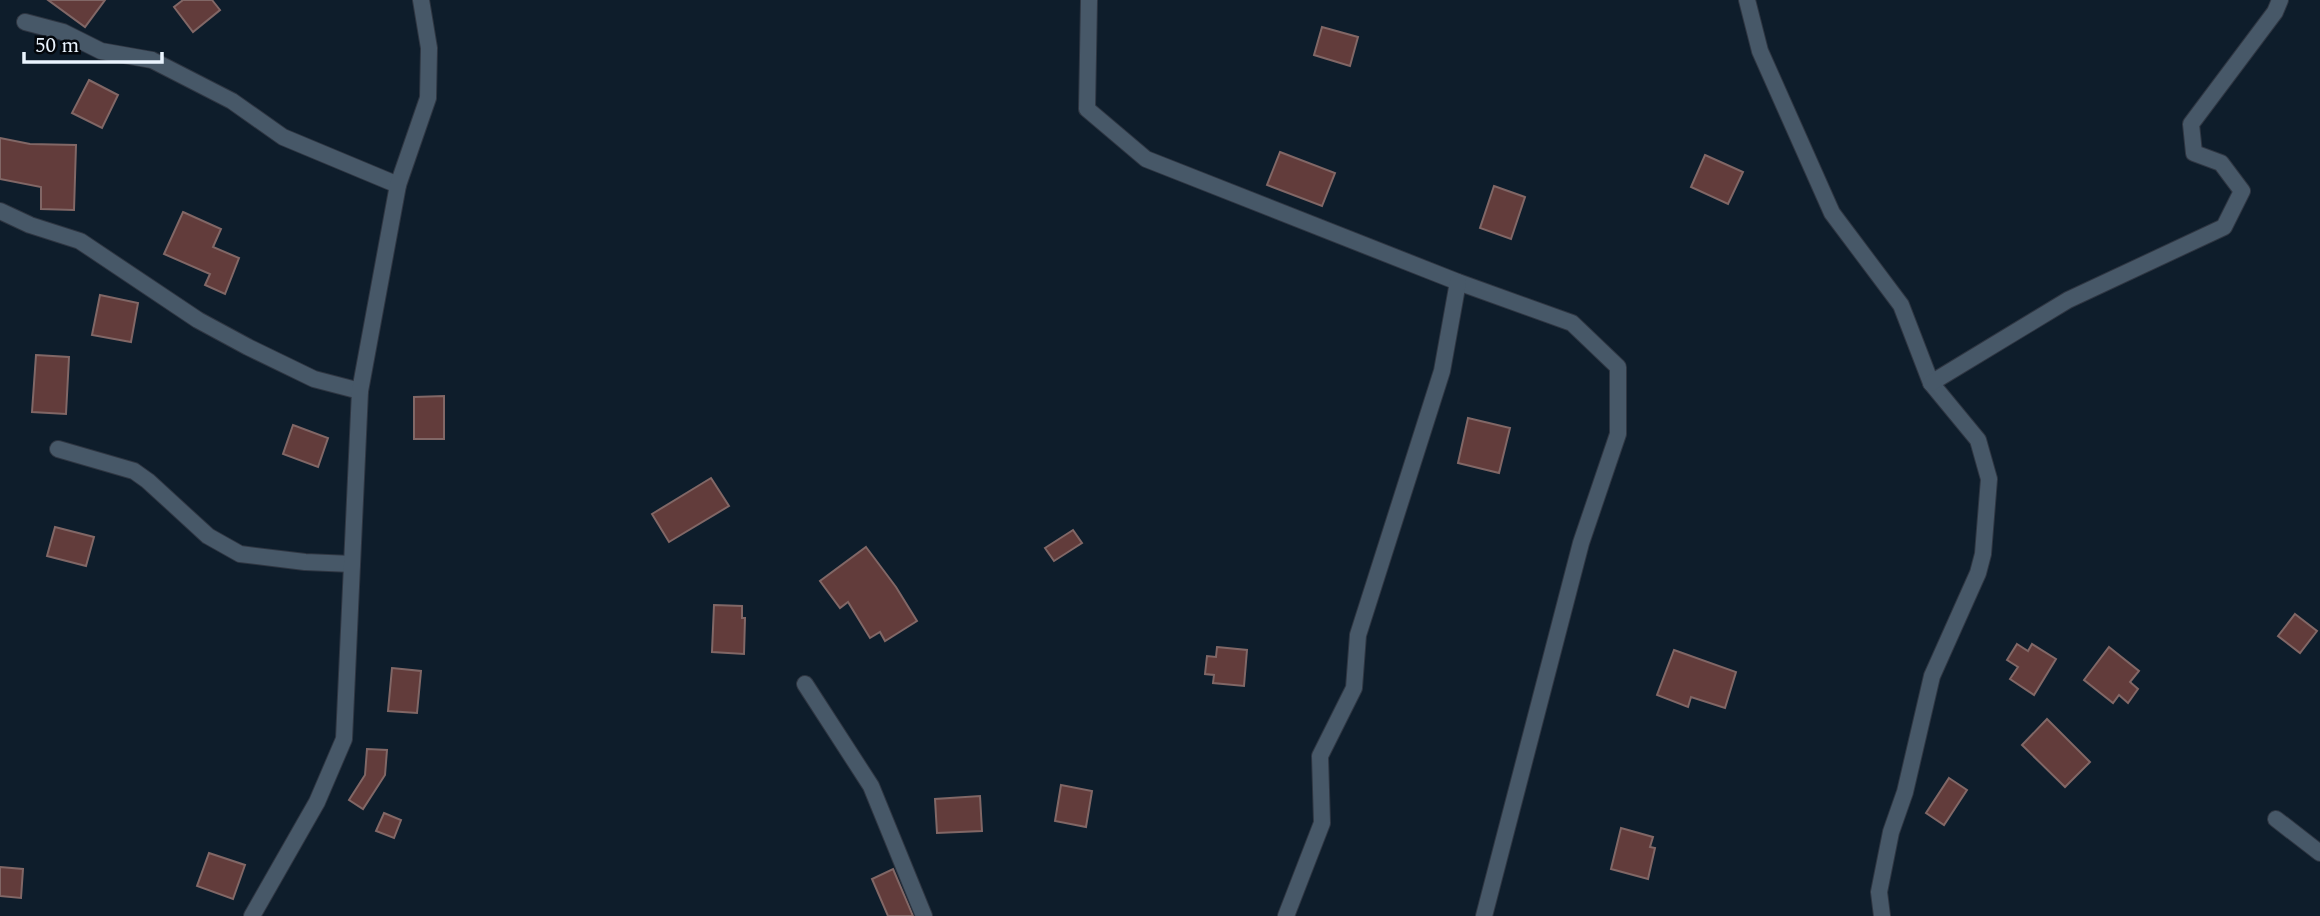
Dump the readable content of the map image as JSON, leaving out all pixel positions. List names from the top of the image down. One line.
{"scale_bar":"50 m"}
